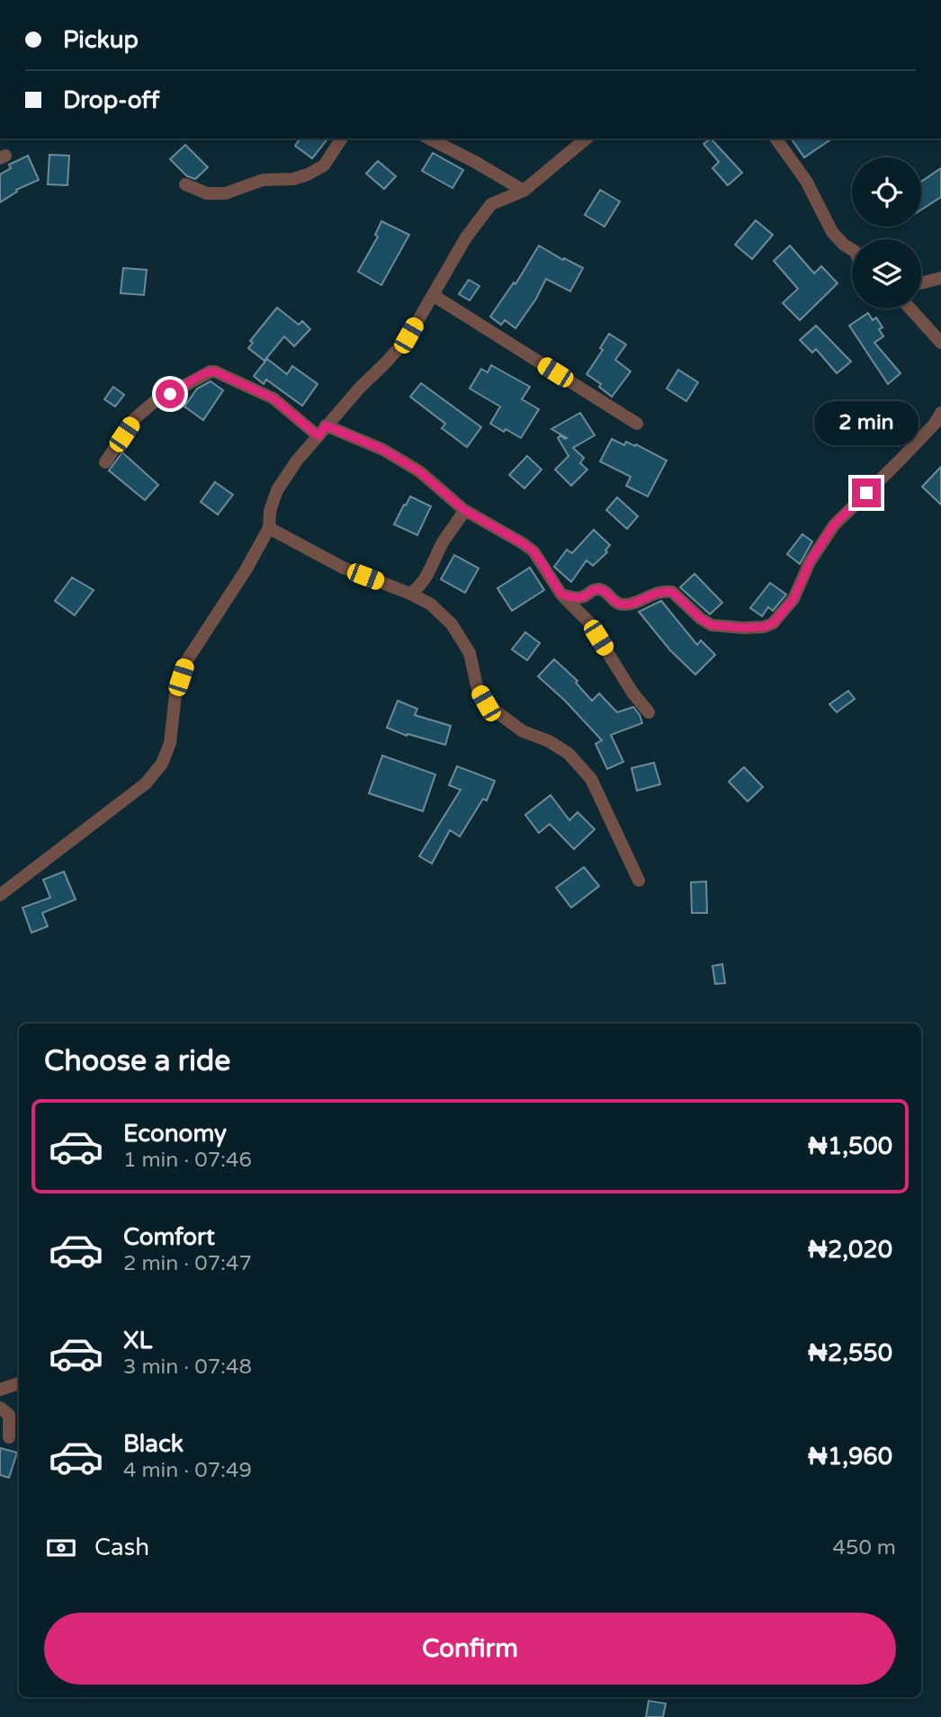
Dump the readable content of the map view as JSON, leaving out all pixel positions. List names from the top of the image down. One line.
{"page":{"banner":["Pickup","Drop-off"],"bubble":"2 min","heading":"Choose a ride","list":[{"name":"Economy","note":"1 min · 07:46","value":"₦1,500"},{"name":"Comfort","note":"2 min · 07:47","value":"₦2,020"},{"name":"XL","note":"3 min · 07:48","value":"₦2,550"},{"name":"Black","note":"4 min · 07:49","value":"₦1,960"}],"pay":["Cash","450 m"],"buttons":"Confirm"}}
